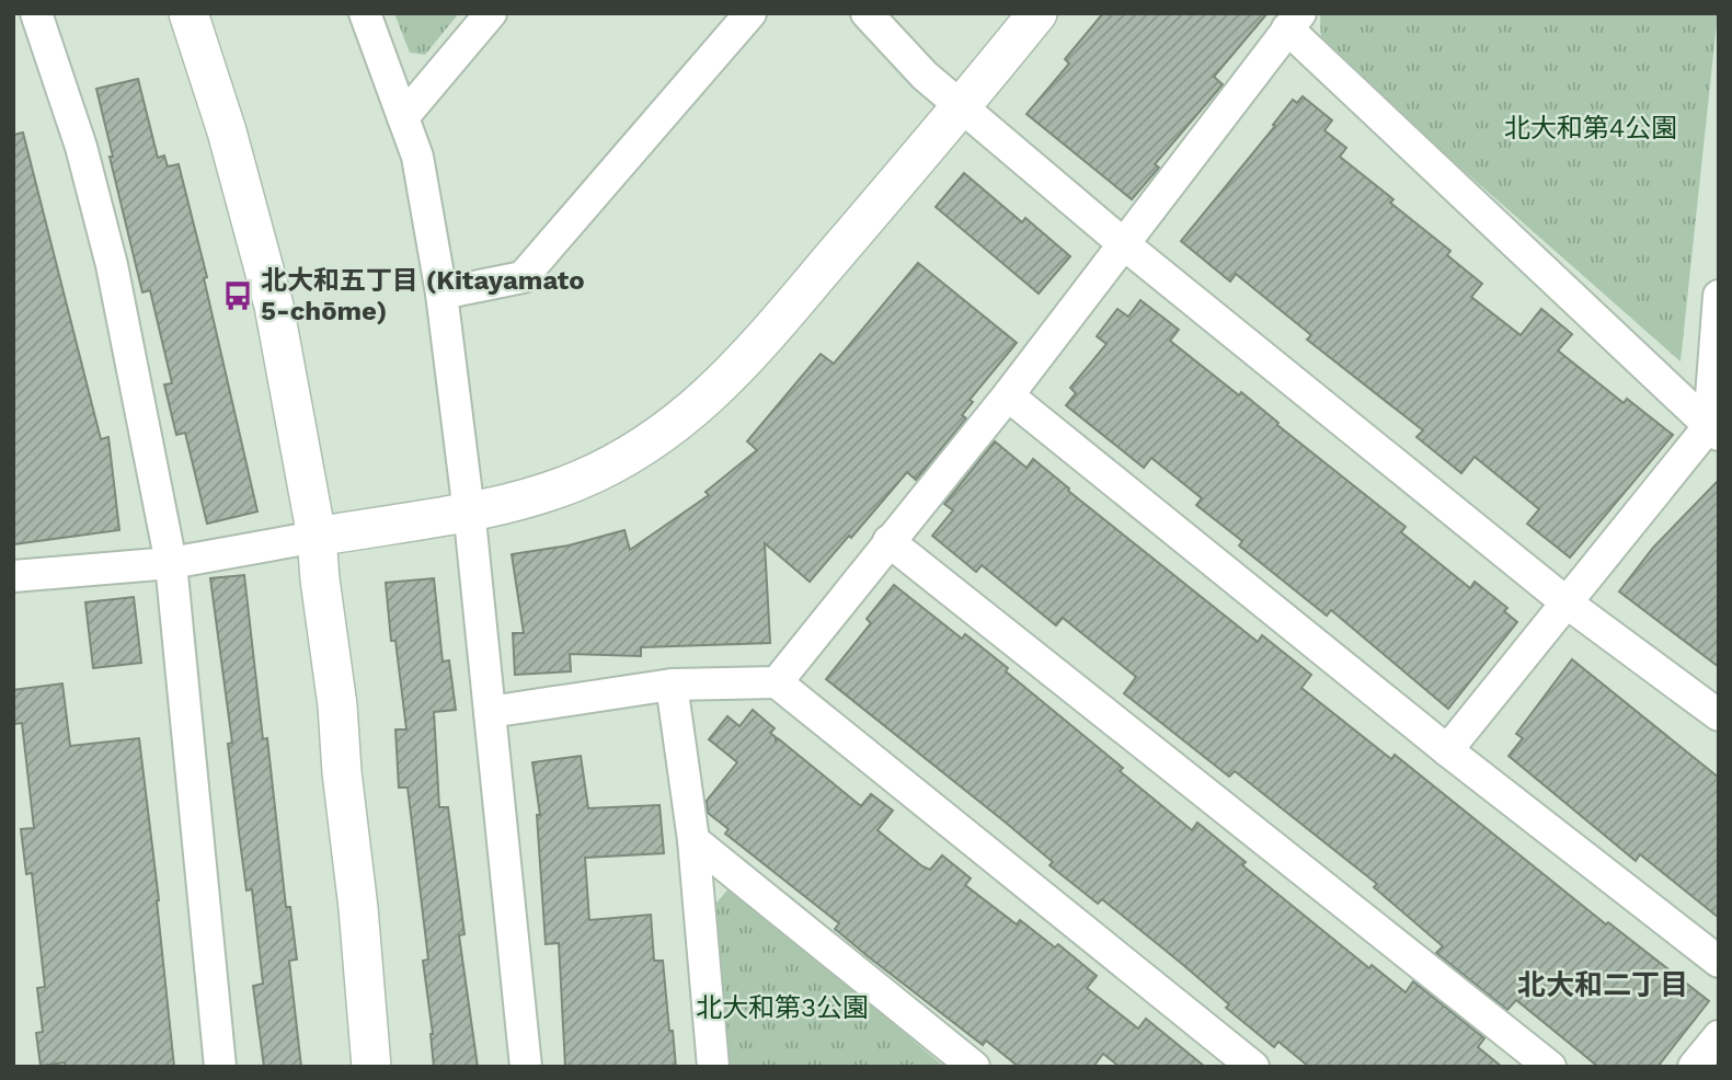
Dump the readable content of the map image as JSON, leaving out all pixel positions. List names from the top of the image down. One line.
{"districts":["北大和二丁目"],"parks":["北大和第4公園","北大和第3公園"],"places":{"bus stop":["北大和五丁目 (Kitayamato 5-chōme)"]}}
